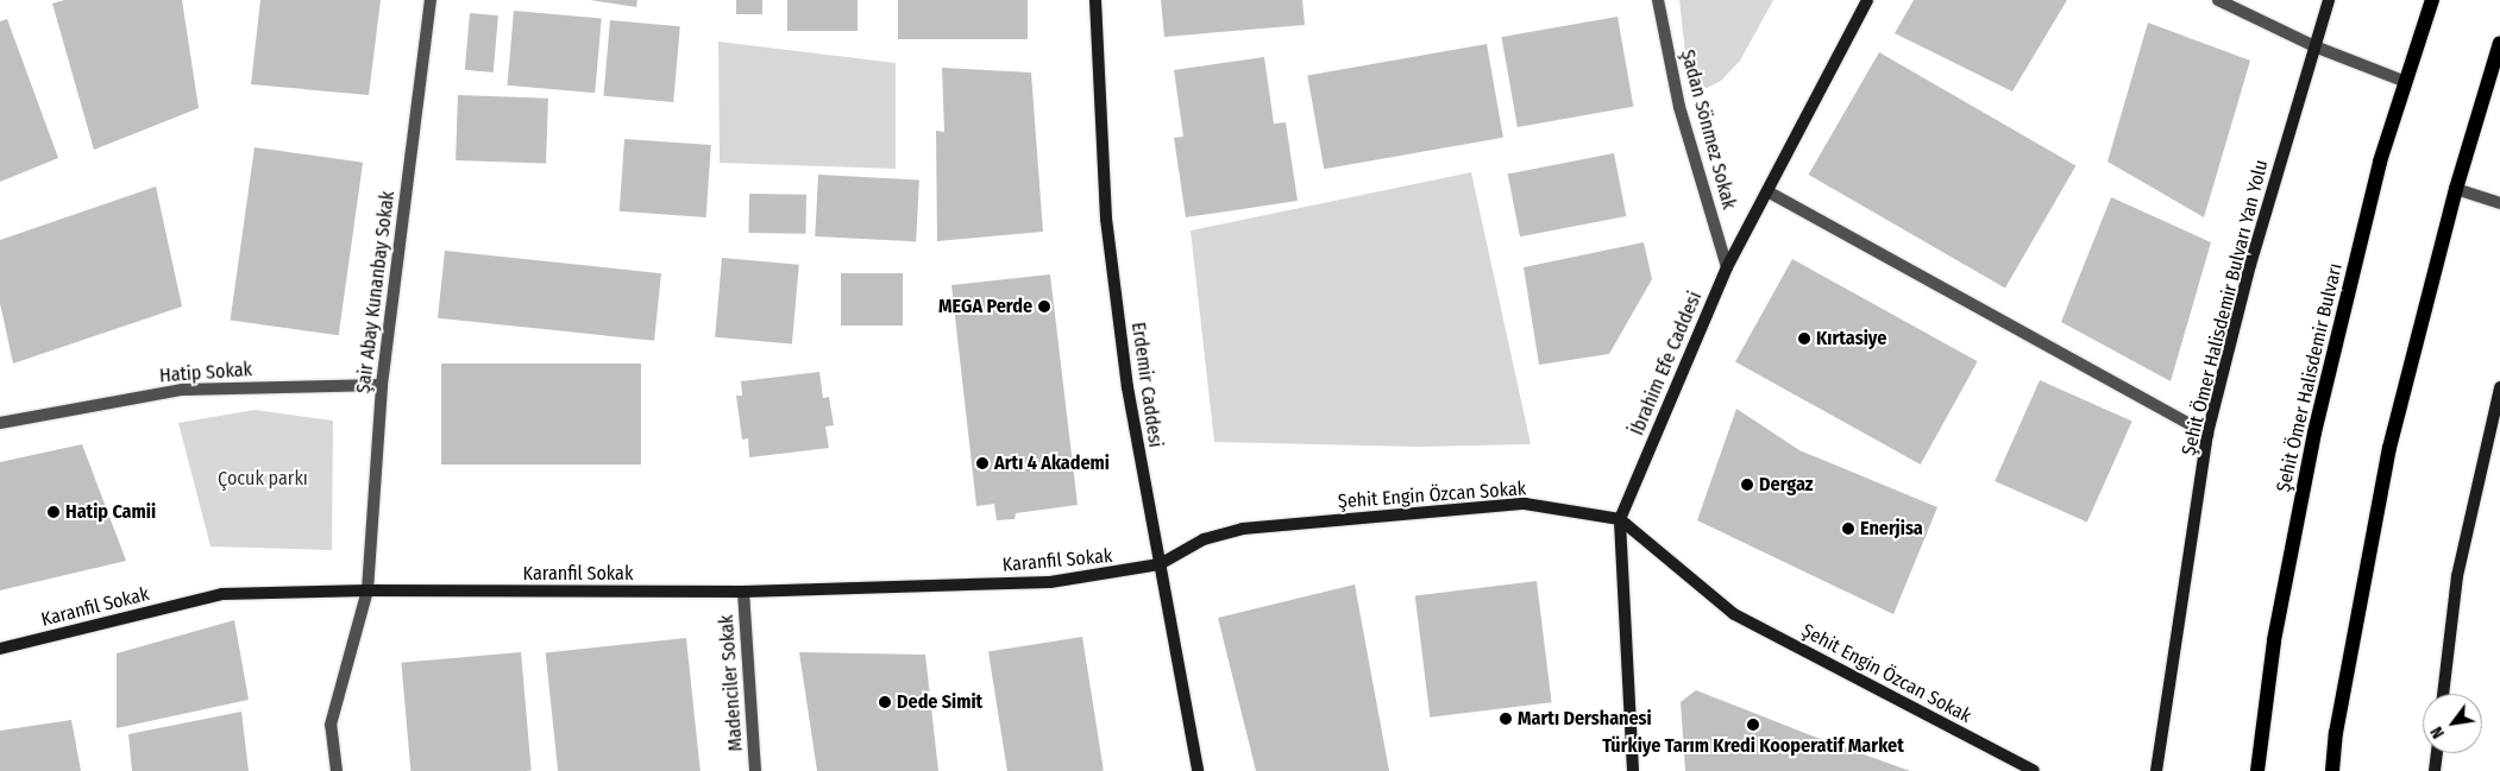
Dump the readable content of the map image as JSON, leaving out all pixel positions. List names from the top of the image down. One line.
{"streets":{"main road":["Şehit Ömer Halisdemir Bulvarı"],"street":["Şadan Sönmez Sokak","Şair Abay Kunanbay Sokak","Şehit Ömer Halisdemir Bulvarı Yan Yolu","İbrahim Efe Caddesi","Hatip Sokak","Erdemir Caddesi","Şehit Engin Özcan Sokak","Karanfil Sokak","Madenciler Sokak"]},"crossings":[["Şadan Sönmez Sokak","İbrahim Efe Caddesi"],["Şair Abay Kunanbay Sokak","Hatip Sokak"],["Şair Abay Kunanbay Sokak","Karanfil Sokak"],["İbrahim Efe Caddesi","Şehit Engin Özcan Sokak"],["Erdemir Caddesi","Şehit Engin Özcan Sokak"],["Erdemir Caddesi","Karanfil Sokak"],["Şehit Engin Özcan Sokak","Karanfil Sokak"],["Karanfil Sokak","Madenciler Sokak"]],"parks":["Çocuk parkı"],"places":["MEGA Perde","Kırtasiye","Artı 4 Akademi","Dergaz","Hatip Camii","Enerjisa","Dede Simit","Martı Dershanesi","Türkiye Tarım Kredi Kooperatif Market"],"north":"bottom left"}
